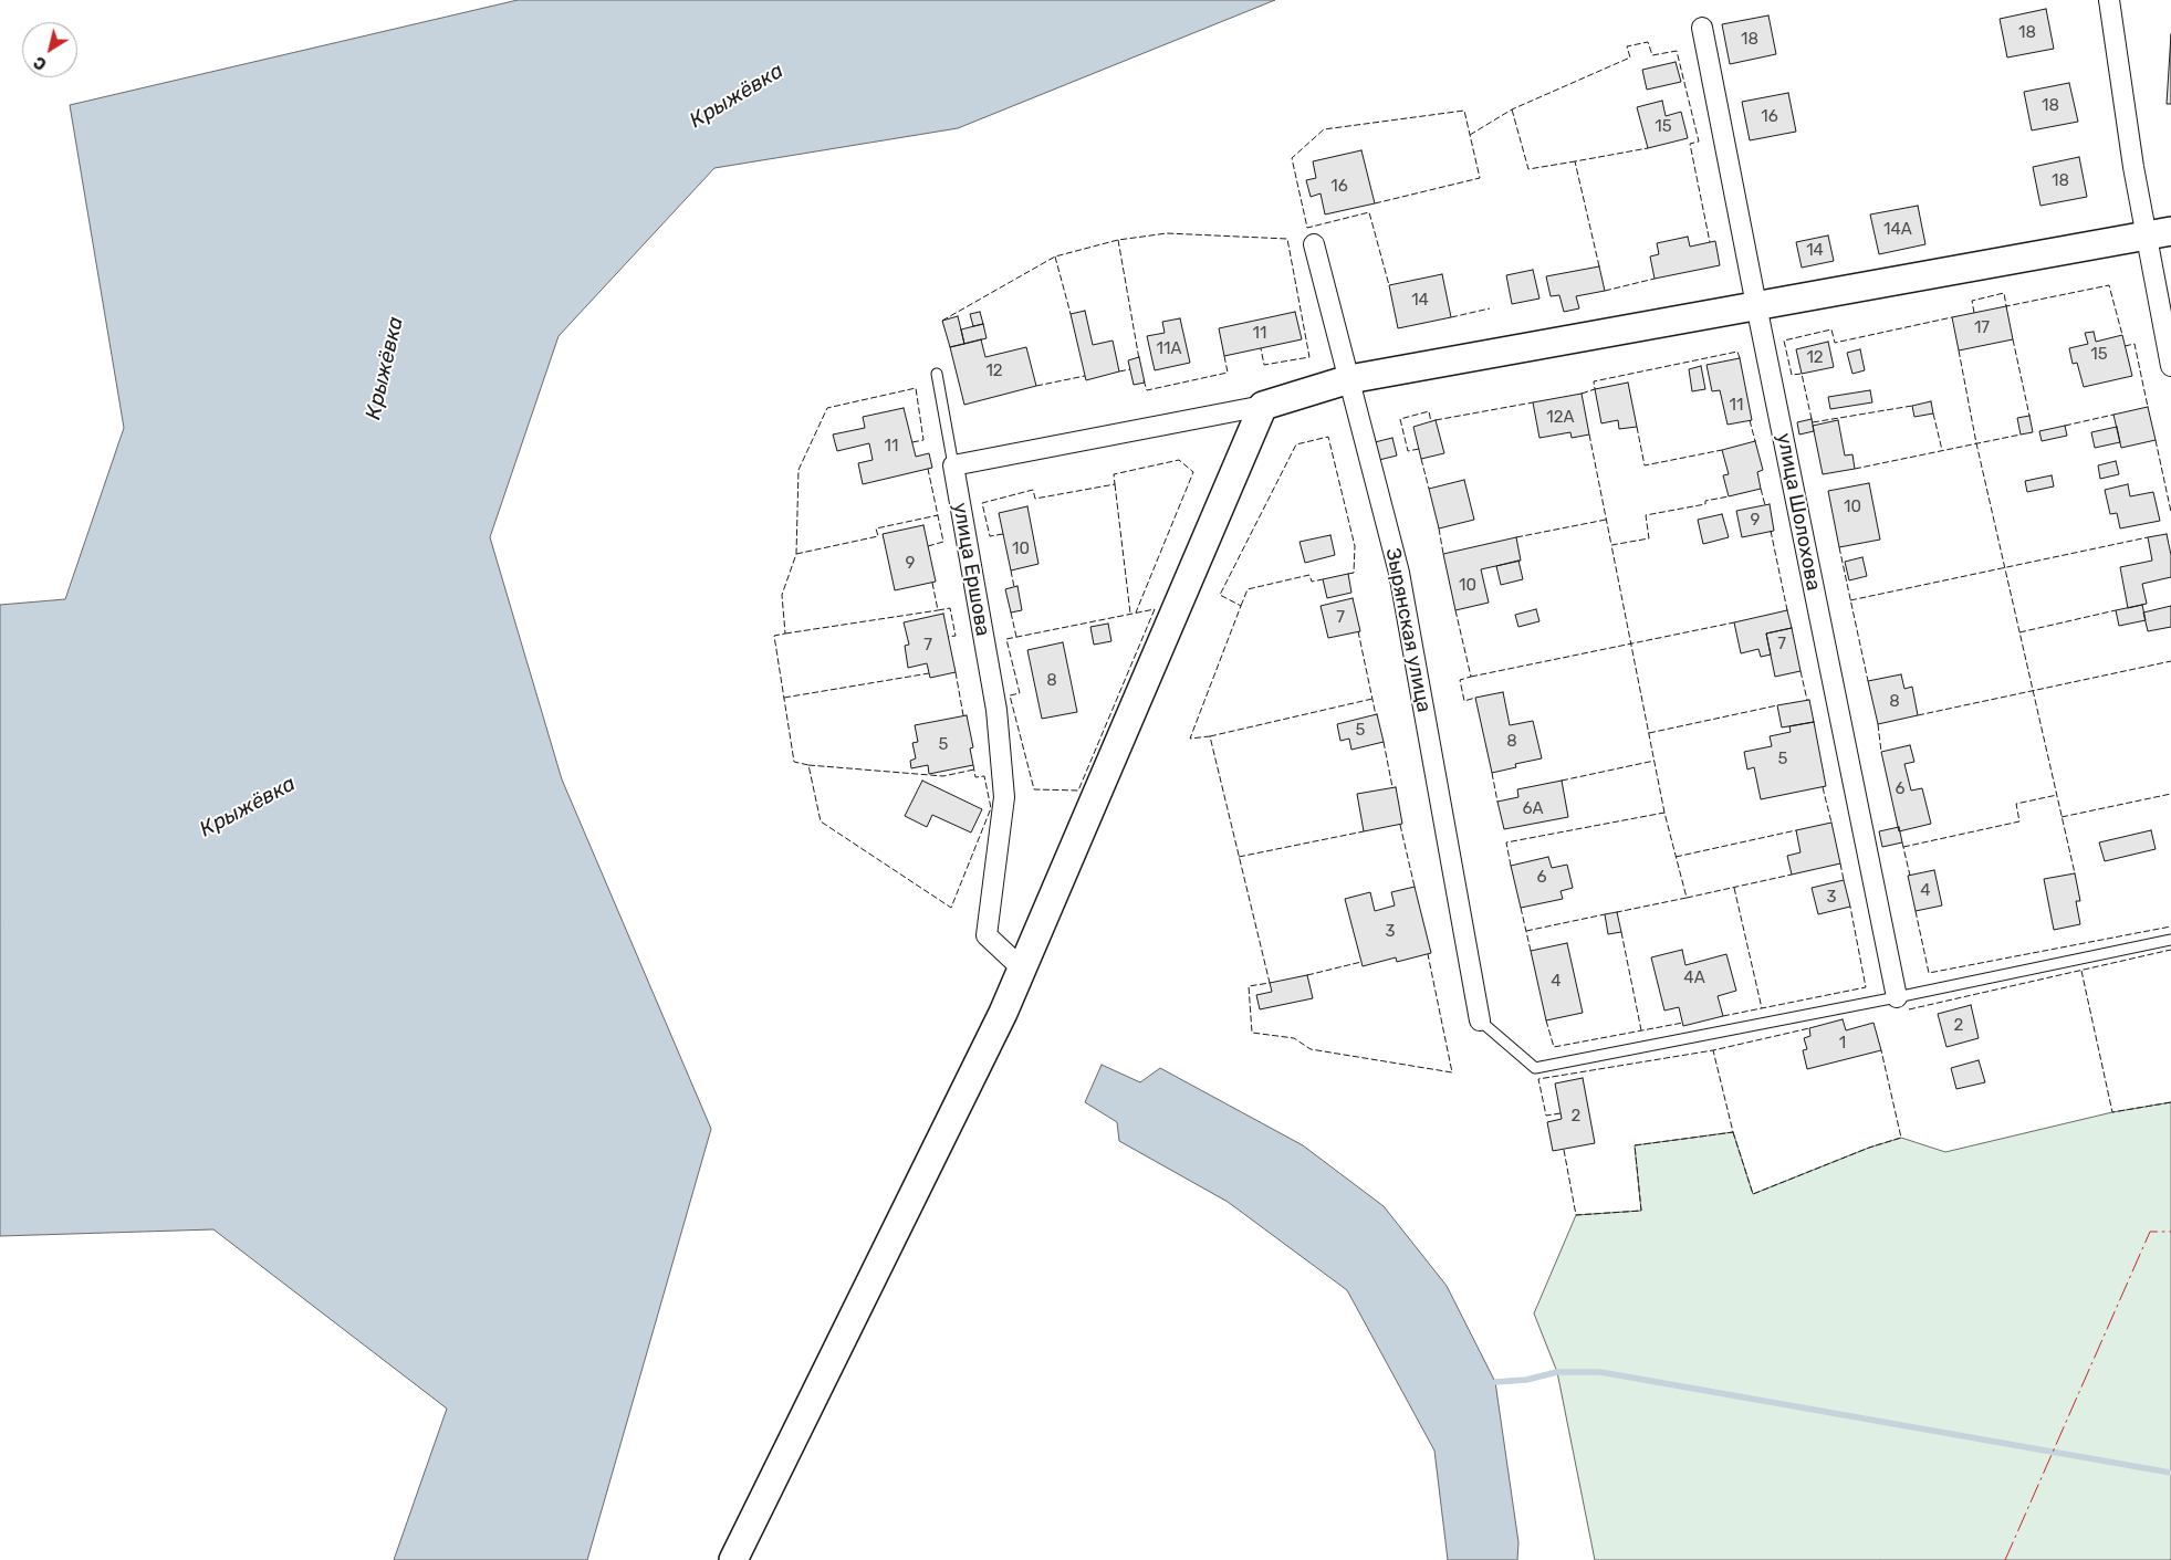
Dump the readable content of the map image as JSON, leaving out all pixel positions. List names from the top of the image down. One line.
{"streets":{"street":["улица Шолохова","улица Ершова","Зырянская улица"]},"water":["Крыжёвка"],"house_numbers":["18","18","18","16","15","18","16","14А","14","14","17","11","11А","15","12","12","11","12А","11","10","9","10","9","10","7","7","7","8","8","5","8","5","5","6","6А","6","4","3","3","4А","4","2","1","2"],"north":"bottom left"}
